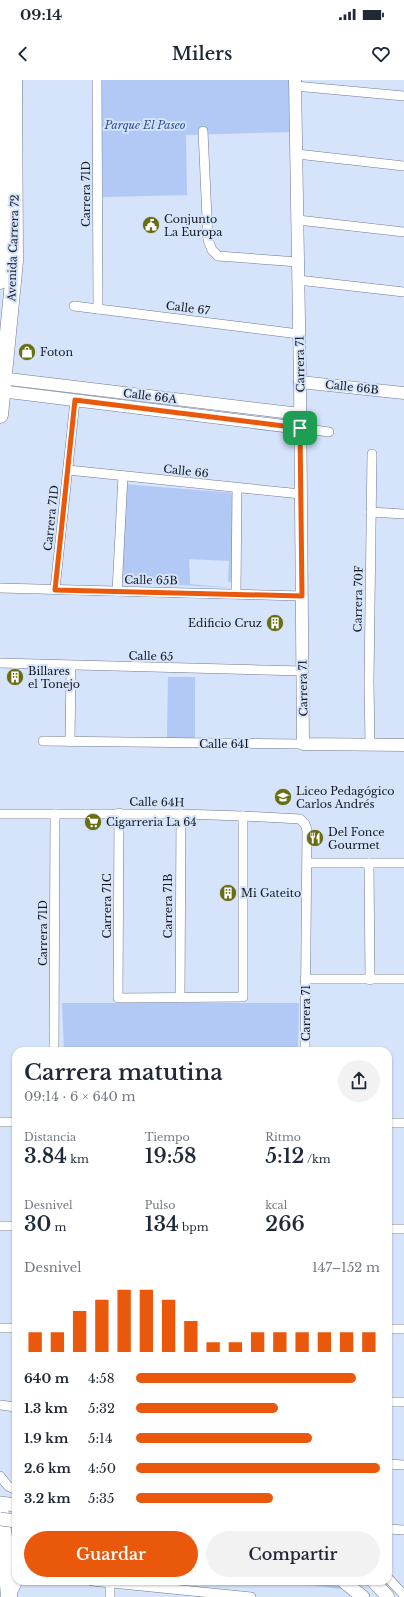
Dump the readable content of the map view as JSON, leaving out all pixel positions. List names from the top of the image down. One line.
{"streets":{"highway":["Avenida Carrera 72"],"street":["Carrera 71D","Calle 67","Carrera 71","Calle 66B","Calle 66A","Calle 66","Calle 65B","Carrera 70F","Calle 65","Calle 64I","Calle 64H","Carrera 71C","Carrera 71B"]},"crossings":[["Carrera 71D","Calle 67"],["Carrera 71D","Calle 66A"],["Carrera 71D","Calle 66"],["Carrera 71D","Calle 65B"],["Carrera 71D","Calle 64H"],["Avenida Carrera 72","Calle 66A"],["Calle 67","Carrera 71"],["Carrera 71","Calle 66B"],["Carrera 71","Calle 66A"],["Carrera 71","Calle 66"],["Carrera 71","Calle 65B"],["Carrera 71","Calle 65"],["Carrera 71","Calle 64I"],["Carrera 71","Calle 64H"],["Carrera 70F","Calle 64I"],["Calle 64H","Carrera 71C"],["Calle 64H","Carrera 71B"],["Carrera 71C","Carrera 71B"]],"parks":["Parque El Paseo"],"places":{"public building":["Conjunto La Europa"],"shop":["Foton"],"building":["Edificio Cruz","Billares el Tonejo","Mi Gateito"],"school or university":["Liceo Pedagógico Carlos Andrés"],"supermarket":["Cigarreria La 64"],"restaurant":["Del Fonce Gourmet"]},"page":{"status":"09:14","header":"Milers","heading":["Carrera matutina","09:14 · 6 × 640 m"],"stats":[["Distancia","3.84 km"],["Tiempo","19:58"],["Ritmo","5:12 /km"],["Desnivel","30 m"],["Pulso","134 bpm"],["kcal","266"]],"chart":["Desnivel","147–152 m"],"list":[{"name":"640 m","note":"4:58"},{"name":"1.3 km","note":"5:32"},{"name":"1.9 km","note":"5:14"},{"name":"2.6 km","note":"4:50"},{"name":"3.2 km","note":"5:35"}],"buttons":["Guardar","Compartir"]}}
